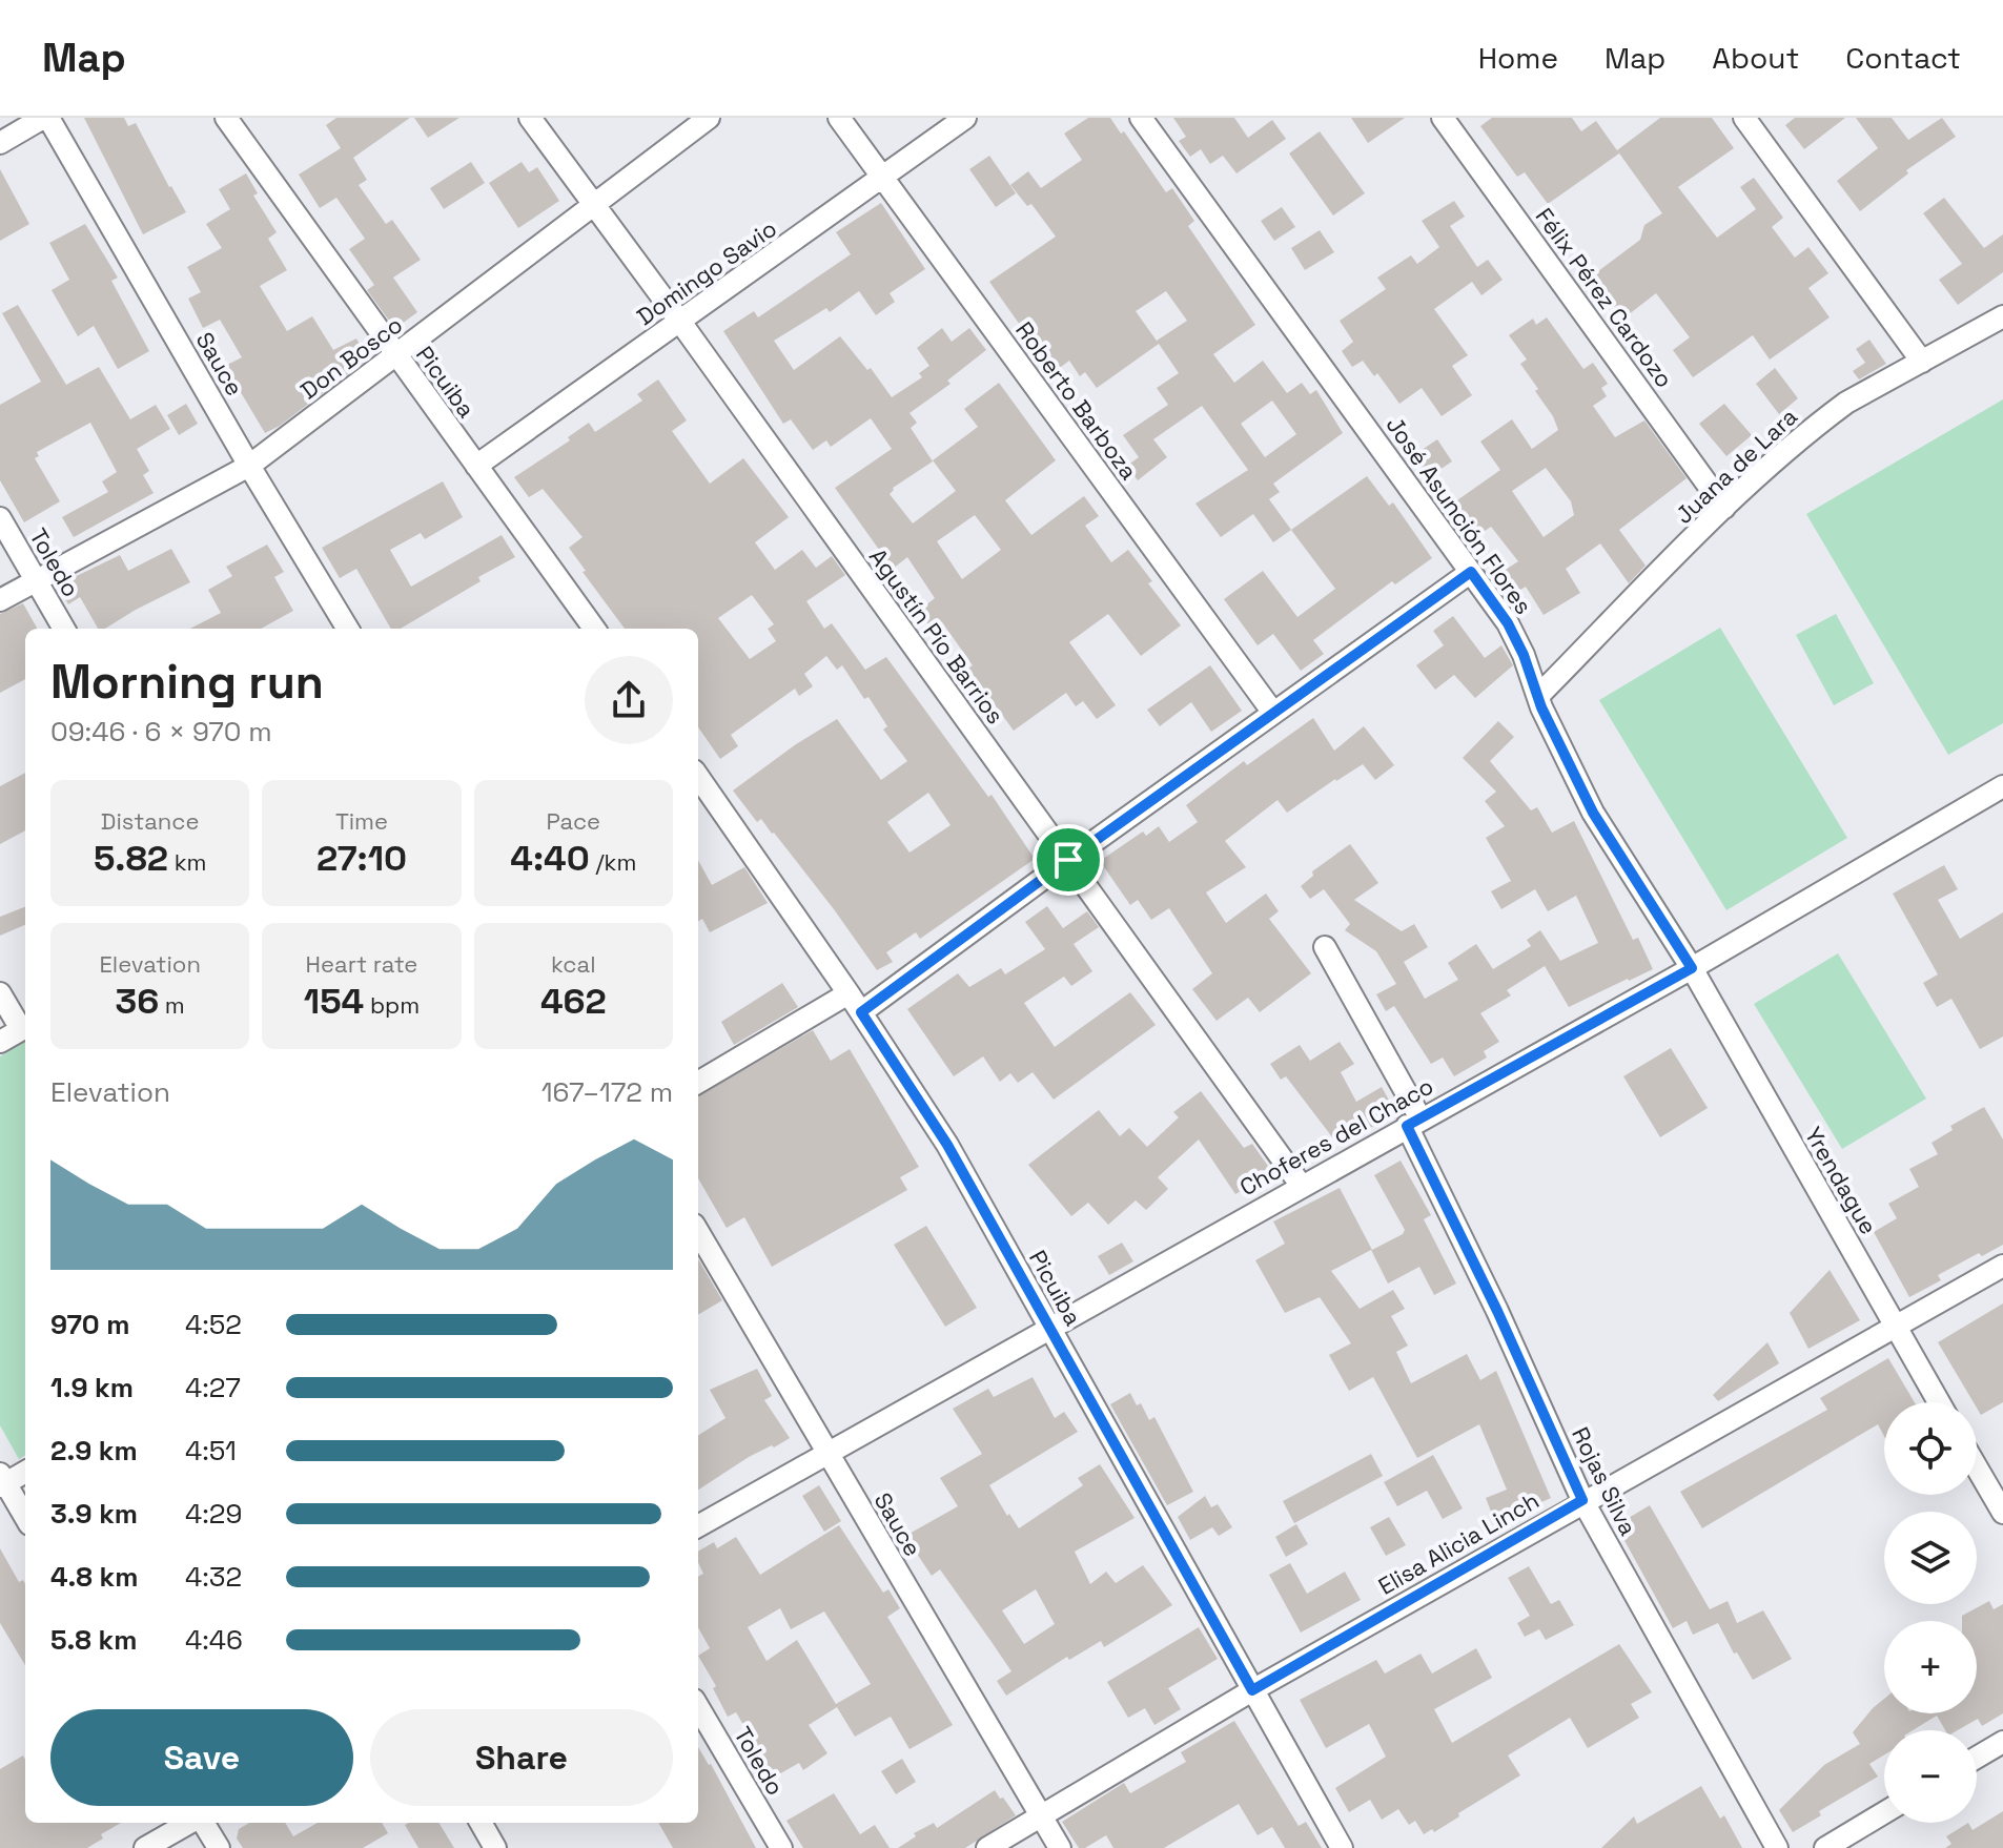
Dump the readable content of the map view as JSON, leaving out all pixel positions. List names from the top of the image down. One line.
{"streets":{"street":["Domingo Savio","Félix Pérez Cardozo","Don Bosco","Sauce","Picuiba","Roberto Barboza","Juana de Lara","José Asunción Flores","Toledo","Agustín Pío Barrios","Choferes del Chaco","Yrendague","Rojas Silva","Elisa Alicia Linch"]},"crossings":[["Domingo Savio","Picuiba"],["Domingo Savio","Roberto Barboza"],["Domingo Savio","Agustín Pío Barrios"],["Félix Pérez Cardozo","Juana de Lara"],["Don Bosco","Sauce"],["Don Bosco","Picuiba"],["Don Bosco","Toledo"],["Don Bosco","Agustín Pío Barrios"],["Sauce","Choferes del Chaco"],["Sauce","Elisa Alicia Linch"],["Picuiba","Choferes del Chaco"],["Picuiba","Elisa Alicia Linch"],["Juana de Lara","José Asunción Flores"],["José Asunción Flores","Choferes del Chaco"],["José Asunción Flores","Yrendague"],["Agustín Pío Barrios","Choferes del Chaco"],["Choferes del Chaco","Yrendague"],["Choferes del Chaco","Rojas Silva"],["Yrendague","Elisa Alicia Linch"],["Rojas Silva","Elisa Alicia Linch"]],"page":{"header":"Map","nav":["Home","Map","About","Contact"],"heading":["Morning run","09:46 · 6 × 970 m"],"stats":[["Distance","5.82 km"],["Time","27:10"],["Pace","4:40 /km"],["Elevation","36 m"],["Heart rate","154 bpm"],["kcal","462"]],"chart":["Elevation","167–172 m"],"list":[{"name":"970 m","note":"4:52"},{"name":"1.9 km","note":"4:27"},{"name":"2.9 km","note":"4:51"},{"name":"3.9 km","note":"4:29"},{"name":"4.8 km","note":"4:32"},{"name":"5.8 km","note":"4:46"}],"map_buttons":["+","−"],"buttons":["Save","Share"]}}
